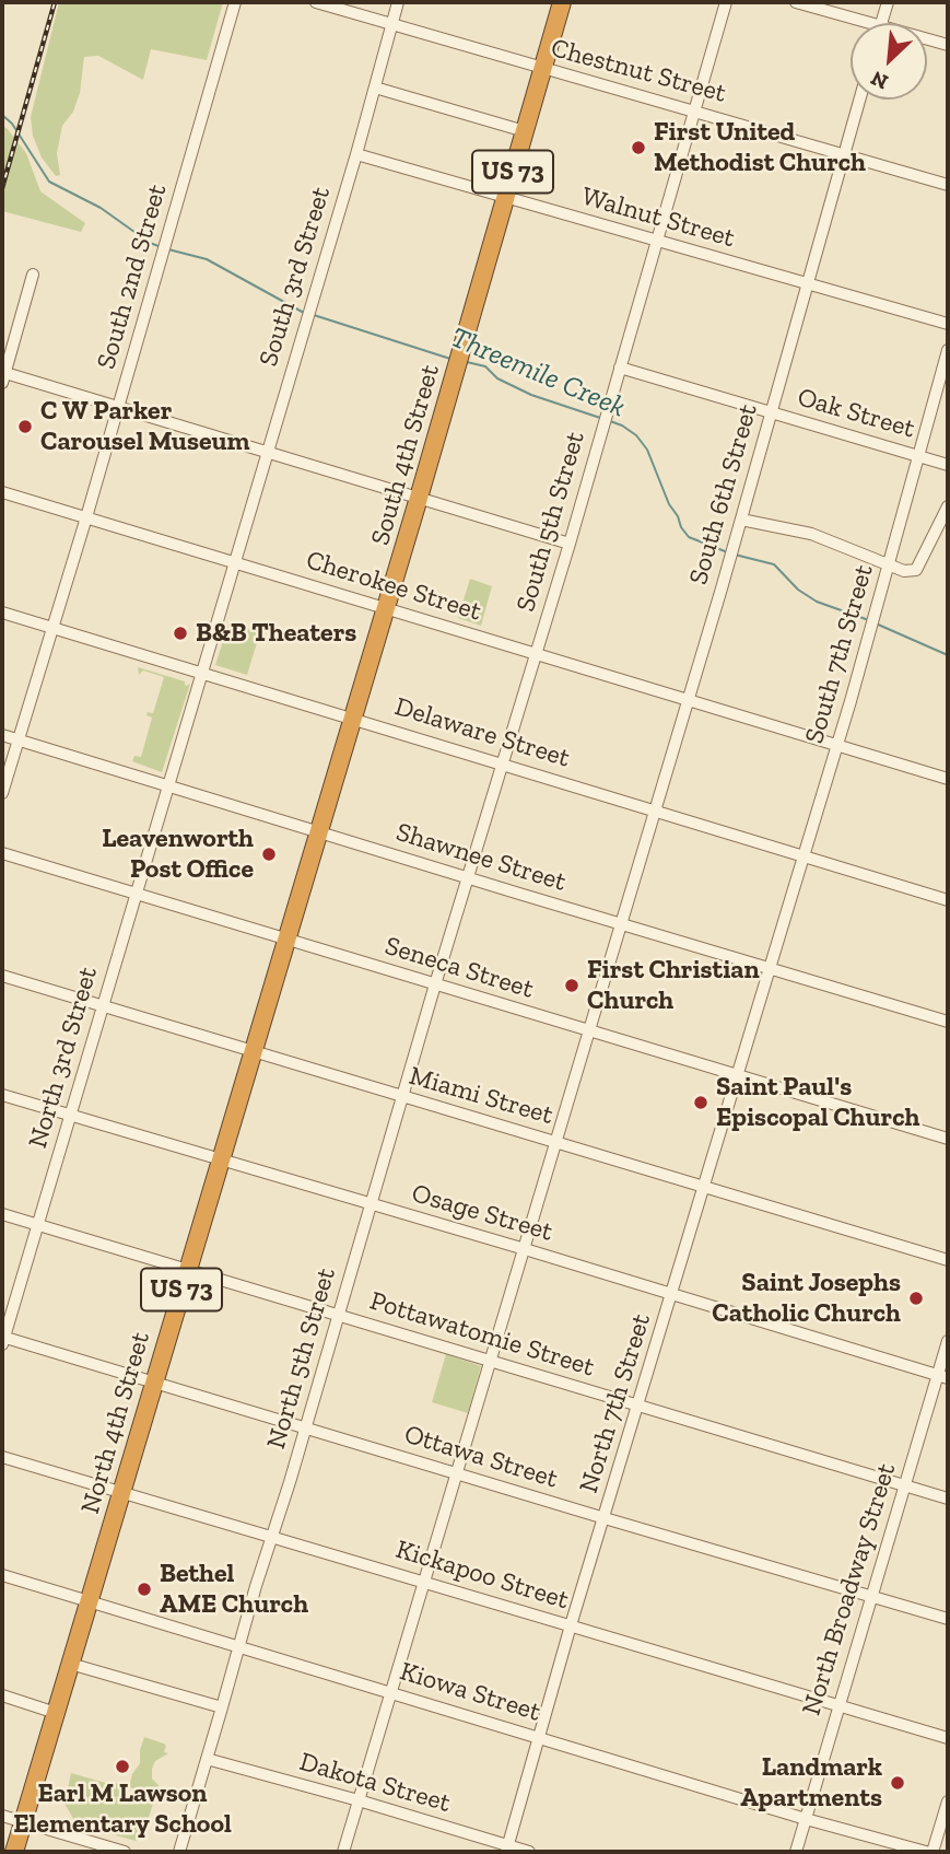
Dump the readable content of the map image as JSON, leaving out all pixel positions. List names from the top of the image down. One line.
{"streets":{"highway":["US 73","South 4th Street","North 4th Street"],"street":["Chestnut Street","Walnut Street","South 2nd Street","South 3rd Street","Oak Street","South 6th Street","South 5th Street","Cherokee Street","South 7th Street","Delaware Street","Shawnee Street","Seneca Street","North 3rd Street","Miami Street","Osage Street","Pottawatomie Street","North 5th Street","North 7th Street","Ottawa Street","Kickapoo Street","North Broadway Street","Kiowa Street","Dakota Street"]},"crossings":[["Chestnut Street","South 3rd Street"],["Chestnut Street","South 4th Street"],["Chestnut Street","South 6th Street"],["Chestnut Street","South 5th Street"],["Walnut Street","South 3rd Street"],["Walnut Street","South 4th Street"],["Walnut Street","South 6th Street"],["Walnut Street","South 5th Street"],["South 2nd Street","Cherokee Street"],["South 2nd Street","Delaware Street"],["South 2nd Street","Shawnee Street"],["South 3rd Street","Cherokee Street"],["South 3rd Street","Delaware Street"],["South 3rd Street","Shawnee Street"],["South 3rd Street","North 3rd Street"],["Oak Street","South 6th Street"],["Oak Street","South 5th Street"],["Oak Street","South 7th Street"],["South 4th Street","Cherokee Street"],["South 4th Street","Delaware Street"],["South 4th Street","Shawnee Street"],["South 4th Street","North 4th Street"],["South 6th Street","Cherokee Street"],["South 6th Street","Delaware Street"],["South 6th Street","Shawnee Street"],["South 6th Street","Seneca Street"],["South 6th Street","Miami Street"],["South 6th Street","Osage Street"],["South 6th Street","Pottawatomie Street"],["South 6th Street","Ottawa Street"],["South 6th Street","Kickapoo Street"],["South 6th Street","Kiowa Street"],["South 6th Street","Dakota Street"],["South 5th Street","Cherokee Street"],["South 5th Street","Delaware Street"],["South 5th Street","Shawnee Street"],["South 5th Street","North 5th Street"],["Cherokee Street","South 7th Street"],["South 7th Street","Delaware Street"],["South 7th Street","Shawnee Street"],["South 7th Street","North 7th Street"],["Shawnee Street","North 3rd Street"],["Shawnee Street","North 5th Street"],["Shawnee Street","North 7th Street"],["Shawnee Street","North 4th Street"],["Seneca Street","North 3rd Street"],["Seneca Street","North 5th Street"],["Seneca Street","North 7th Street"],["Seneca Street","North 4th Street"],["North 3rd Street","Miami Street"],["North 3rd Street","Osage Street"],["North 3rd Street","Pottawatomie Street"],["North 3rd Street","Ottawa Street"],["Miami Street","North 5th Street"],["Miami Street","North 7th Street"],["Miami Street","North 4th Street"],["Osage Street","North 5th Street"],["Osage Street","North 7th Street"],["Osage Street","North 4th Street"],["Osage Street","North Broadway Street"],["Pottawatomie Street","North 5th Street"],["Pottawatomie Street","North 7th Street"],["Pottawatomie Street","North 4th Street"],["Pottawatomie Street","North Broadway Street"],["North 5th Street","Ottawa Street"],["North 5th Street","Kickapoo Street"],["North 5th Street","Kiowa Street"],["North 5th Street","Dakota Street"],["North 7th Street","Ottawa Street"],["North 7th Street","Kickapoo Street"],["North 7th Street","Kiowa Street"],["North 7th Street","Dakota Street"],["North 4th Street","Ottawa Street"],["North 4th Street","Kickapoo Street"],["North 4th Street","Kiowa Street"],["Ottawa Street","North Broadway Street"],["Kickapoo Street","North Broadway Street"],["North Broadway Street","Kiowa Street"]],"water":["Threemile Creek"],"places":["First United Methodist Church","C W Parker Carousel Museum","B&B Theaters","Leavenworth Post Office","First Christian Church","Saint Paul's Episcopal Church","Saint Josephs Catholic Church","Bethel AME Church","Earl M Lawson Elementary School","Landmark Apartments"],"north":"bottom left"}
